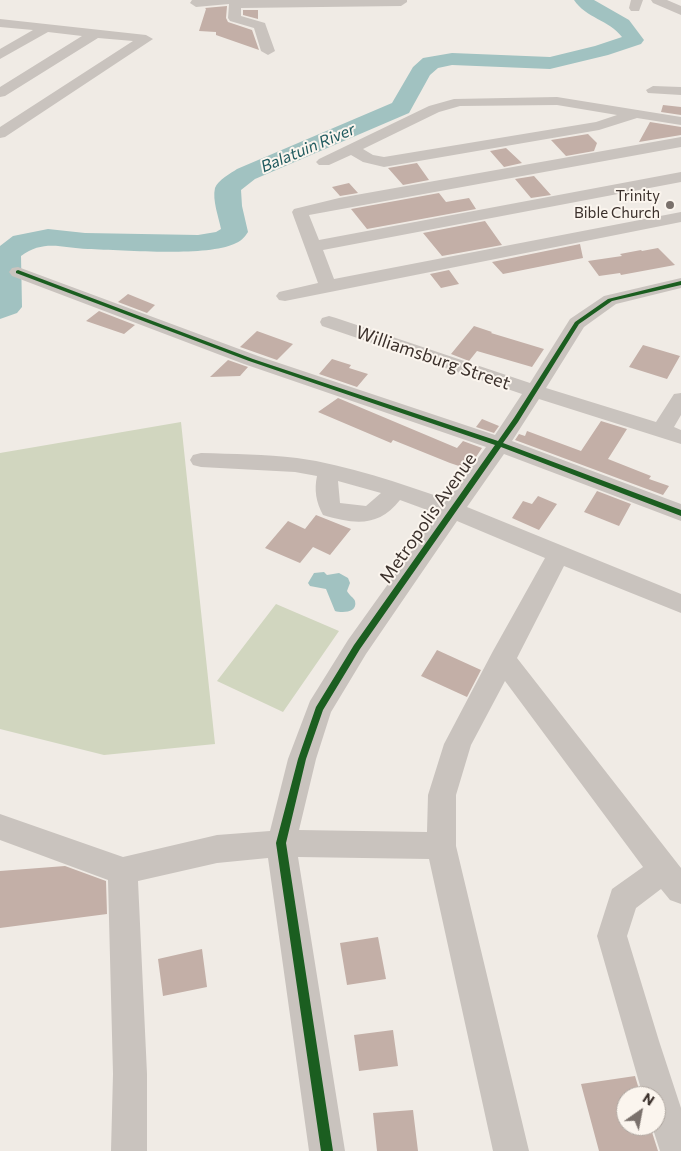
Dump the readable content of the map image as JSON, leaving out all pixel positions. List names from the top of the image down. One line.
{"streets":{"street":["Williamsburg Street","Metropolis Avenue"]},"crossings":[["Williamsburg Street","Metropolis Avenue"]],"water":["Balatuin River"],"places":["Trinity Bible Church"],"north":"top right"}
